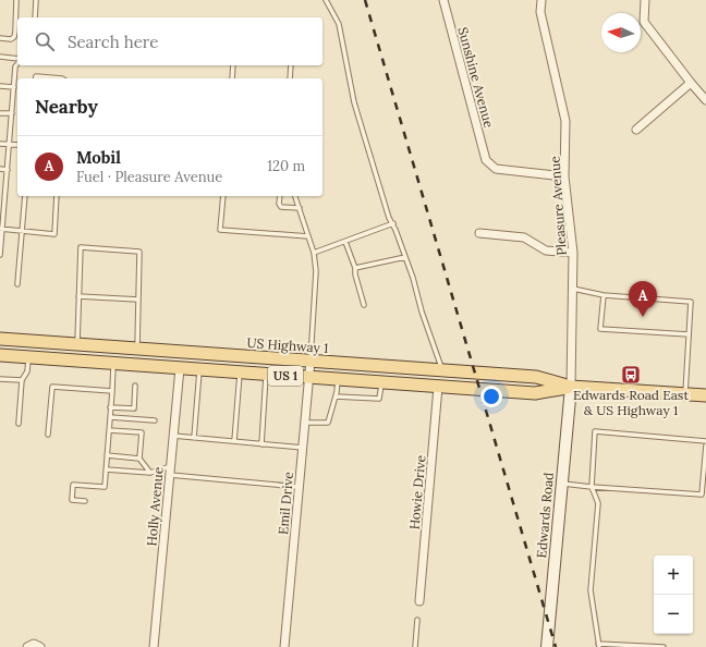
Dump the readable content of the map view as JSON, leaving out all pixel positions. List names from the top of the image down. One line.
{"streets":{"main road":["US Highway 1","US 1","Edwards Road"],"street":["Sunshine Avenue","Pleasure Avenue","Howie Drive","Emil Drive","Holly Avenue"]},"crossings":[["Sunshine Avenue","Pleasure Avenue"],["Pleasure Avenue","US Highway 1"],["Pleasure Avenue","Edwards Road"],["US Highway 1","Howie Drive"],["US Highway 1","Emil Drive"],["US Highway 1","Holly Avenue"],["US Highway 1","Edwards Road"]],"places":{"bus stop":["Edwards Road East & US Highway 1"]},"north":"left","page":{"search":"Search here","heading":"Nearby","list":[{"mark":"A","name":"Mobil","note":"Fuel · Pleasure Avenue","value":"120 m"}],"pins":"A","map_buttons":["+","−"]}}
